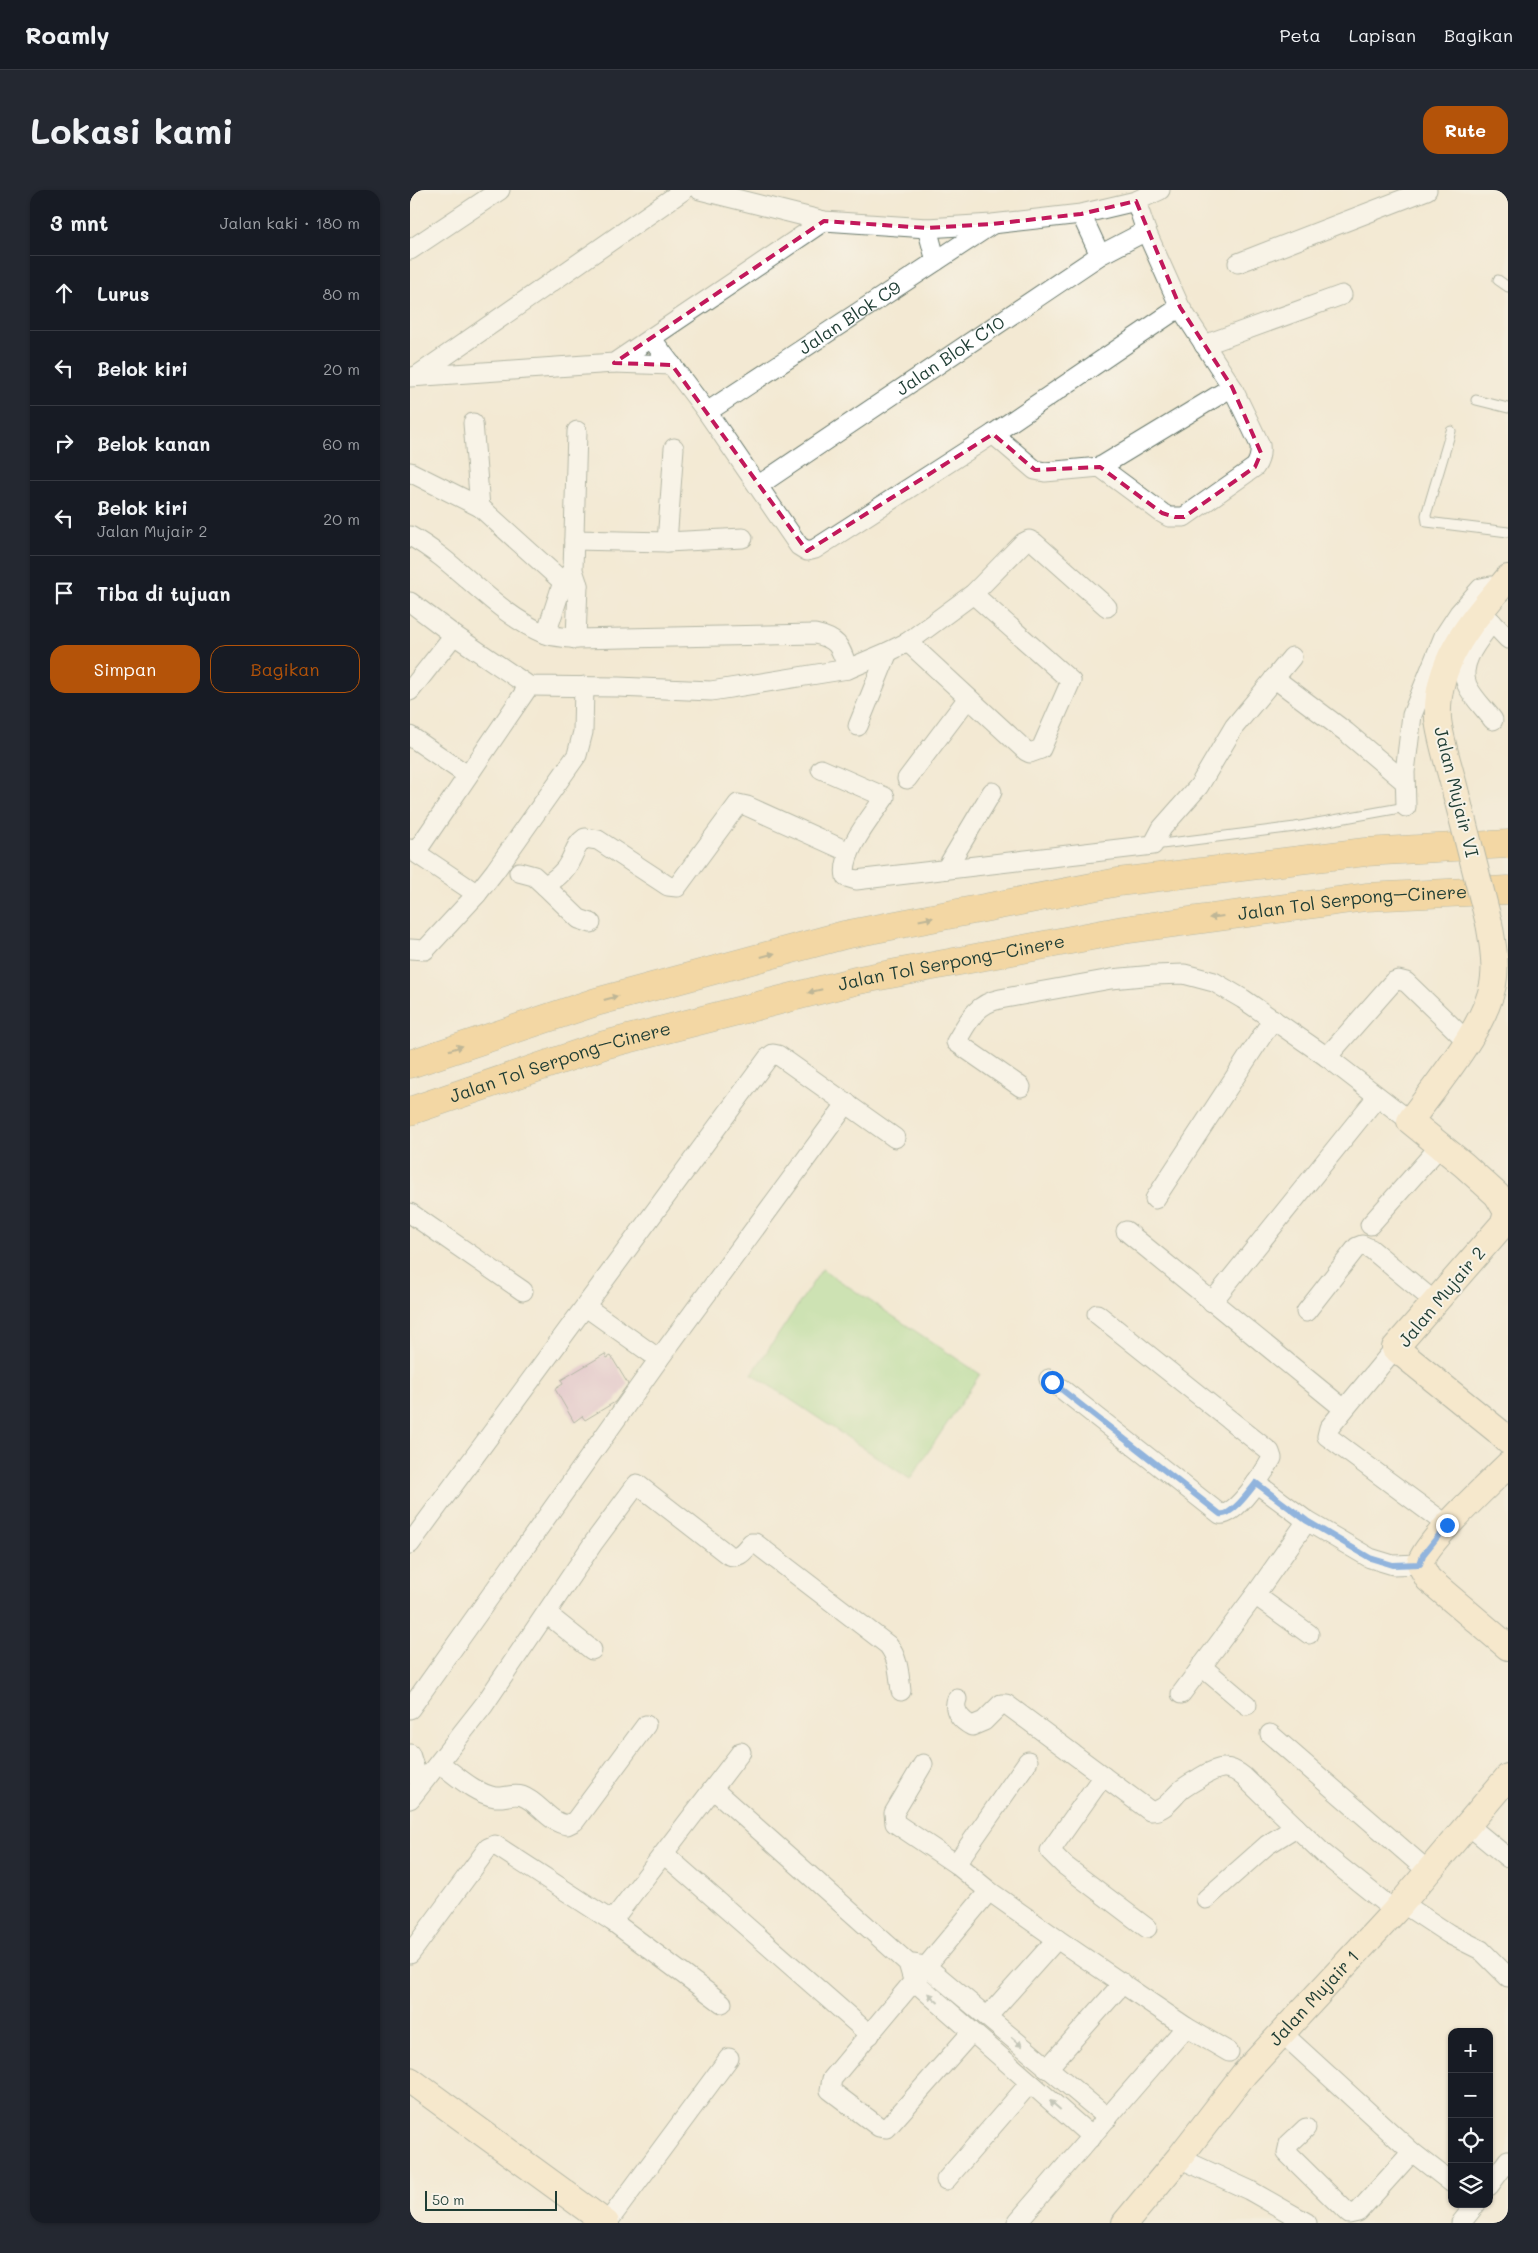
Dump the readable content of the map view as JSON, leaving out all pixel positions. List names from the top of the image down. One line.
{"streets":{"highway":["Jalan Tol Serpong–Cinere"],"street":["Jalan Blok C9","Jalan Blok C10","Jalan Mujair VI","Jalan Mujair 2","Jalan Mujair 1"]},"crossings":[["Jalan Mujair VI","Jalan Mujair 2"]],"scale_bar":"50 m","page":{"header":"Roamly","nav":["Peta","Lapisan","Bagikan"],"buttons":["Rute",["Simpan","Bagikan"]],"title":"Lokasi kami","heading":["3 mnt","Jalan kaki · 180 m"],"list":[["Lurus","80 m"],["Belok kiri","20 m"],["Belok kanan","60 m"],["Belok kiri","Jalan Mujair 2","20 m"],"Tiba di tujuan"],"map_buttons":["+","−"],"scale":"50 m"}}
